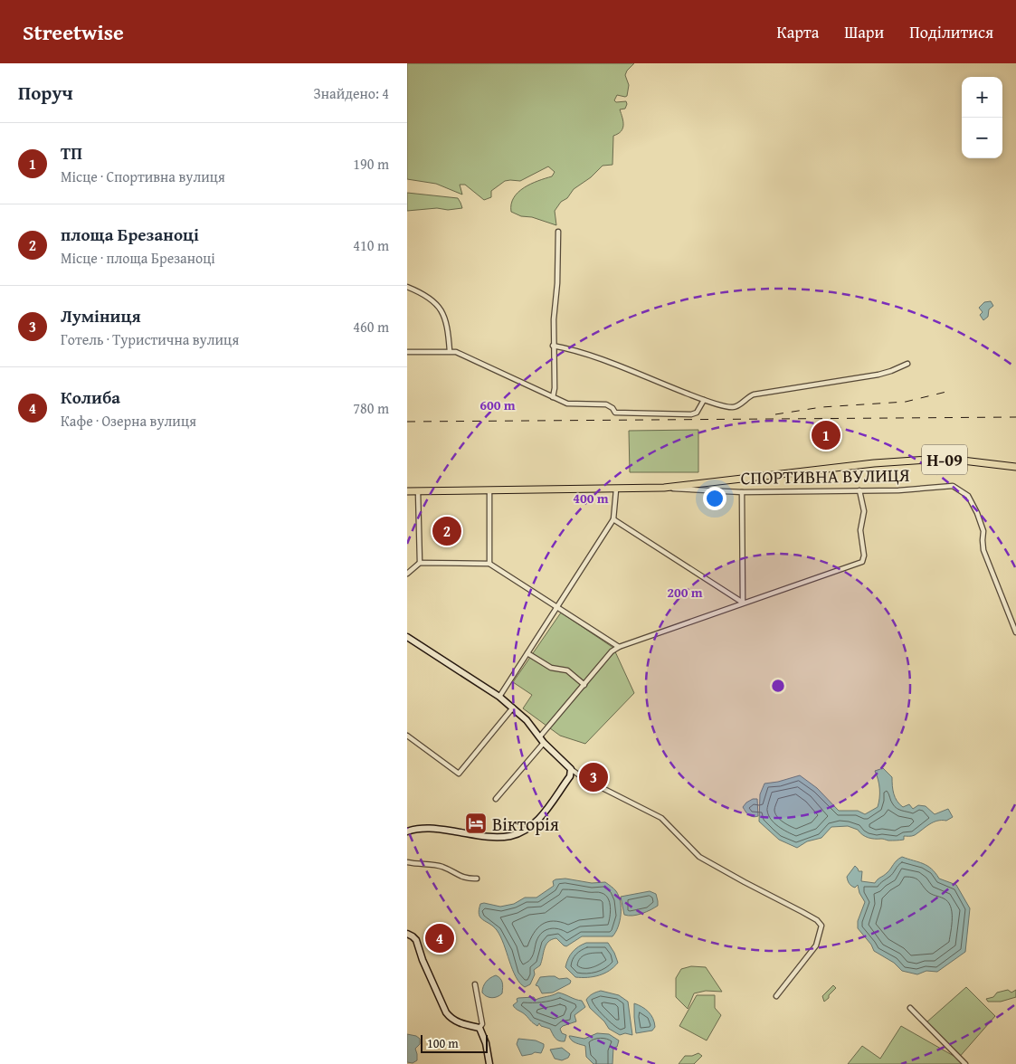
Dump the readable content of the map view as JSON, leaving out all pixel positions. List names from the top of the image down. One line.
{"streets":{"main road":["Н-09","СПОРТИВНА ВУЛИЦЯ"]},"places":{"hotel":["Вікторія"]},"scale_bar":"100 m","page":{"header":"Streetwise","nav":["Карта","Шари","Поділитися"],"heading":["Поруч","Знайдено: 4"],"map_buttons":["+","−"],"list":[{"mark":"1","name":"ТП","note":"Місце · Спортивна вулиця","value":"190 m"},{"mark":"2","name":"площа Брезаноці","note":"Місце · площа Брезаноці","value":"410 m"},{"mark":"3","name":"Луміниця","note":"Готель · Туристична вулиця","value":"460 m"},{"mark":"4","name":"Колиба","note":"Кафе · Озерна вулиця","value":"780 m"}],"pins":["1","2","3","4"],"scale":"100 m"},"rings":["600 m","400 m","200 m"]}
